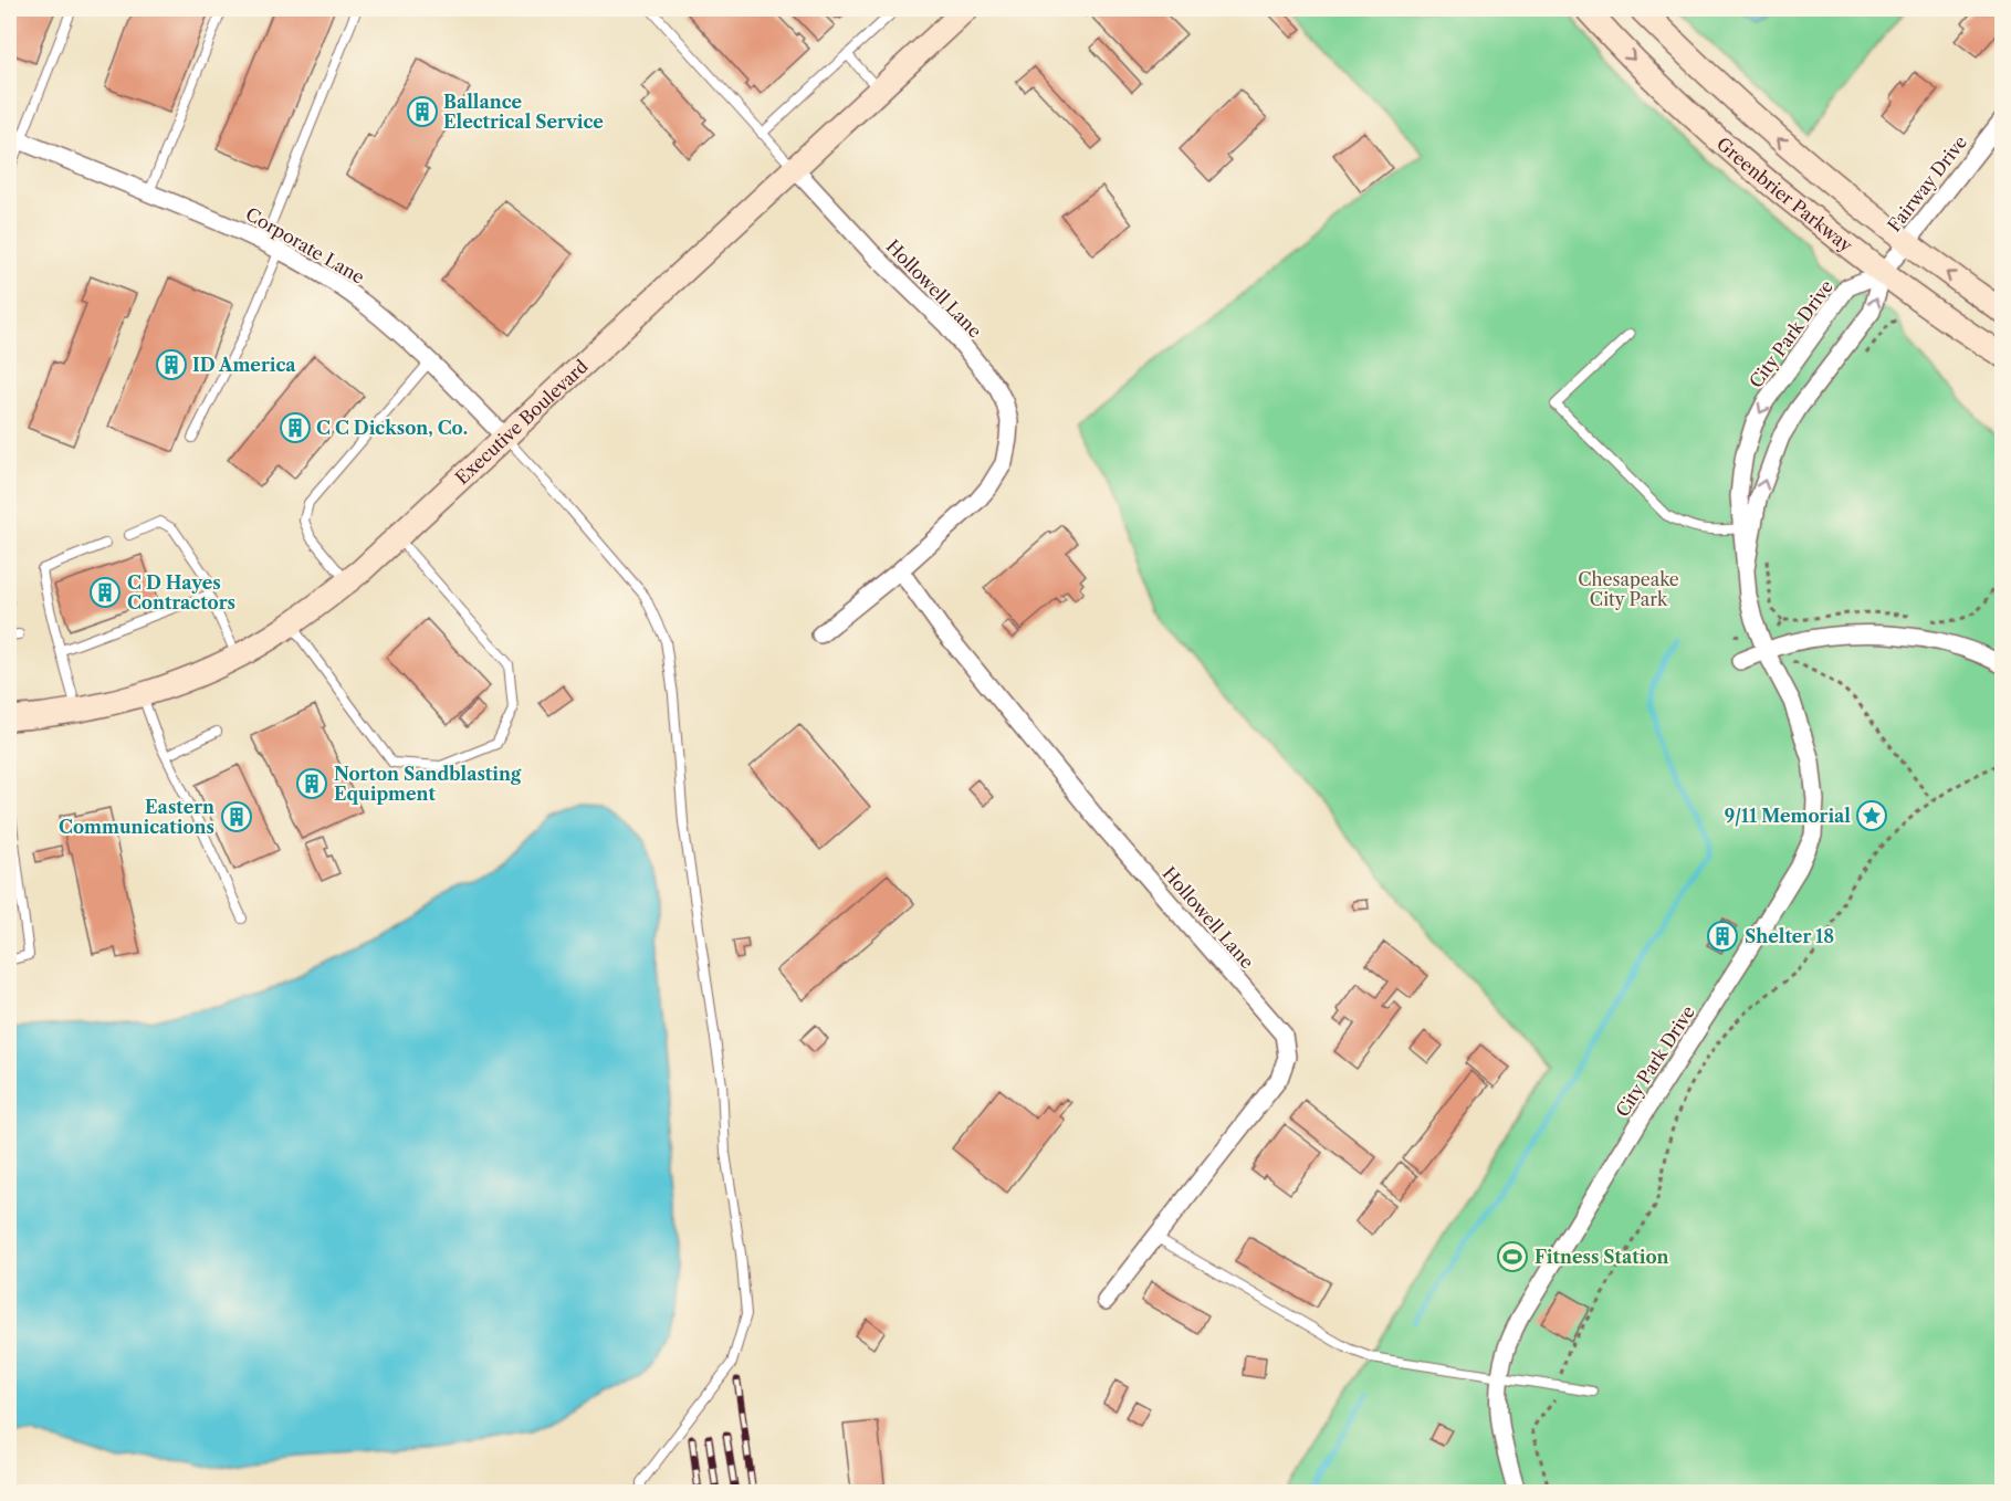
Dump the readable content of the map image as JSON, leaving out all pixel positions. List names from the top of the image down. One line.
{"streets":{"street":["Fairway Drive","Greenbrier Parkway","Corporate Lane","Hollowell Lane","City Park Drive","Executive Boulevard"]},"crossings":[["Fairway Drive","Greenbrier Parkway"],["Fairway Drive","City Park Drive"],["Greenbrier Parkway","City Park Drive"],["Corporate Lane","Executive Boulevard"],["Hollowell Lane","Executive Boulevard"]],"parks":["Chesapeake City Park"],"places":{"building":["Ballance Electrical Service","ID America","C C Dickson, Co.","C D Hayes Contractors","Norton Sandblasting Equipment","Eastern Communications","Shelter 18"],"place":["9/11 Memorial"],"sports":["Fitness Station"]}}
